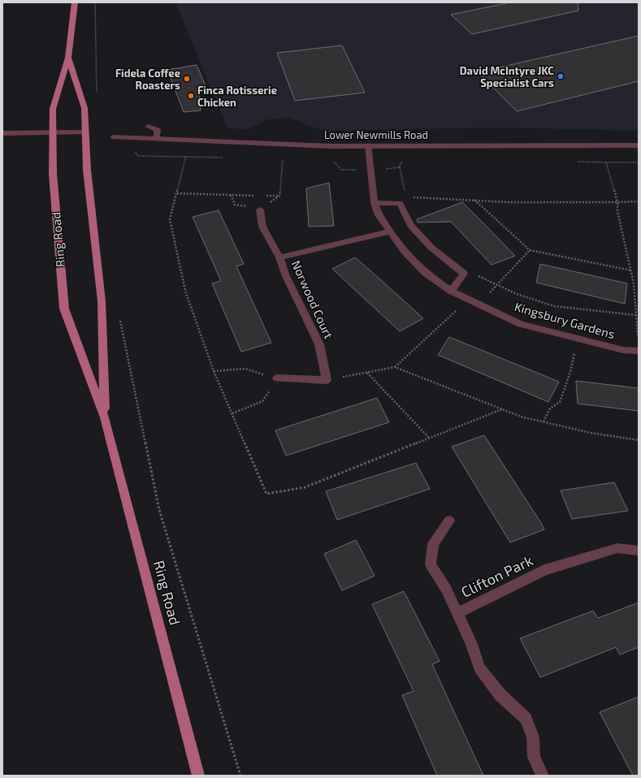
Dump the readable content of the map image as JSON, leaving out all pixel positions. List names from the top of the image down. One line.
{"streets":{"main road":["Ring Road"],"street":["Lower Newmills Road","Norwood Court","Kingsbury Gardens","Clifton Park"]},"crossings":[["Lower Newmills Road","Kingsbury Gardens"],["Norwood Court","Kingsbury Gardens"]],"places":["David McIntyre JKC Specialist Cars","Fidela Coffee Roasters","Finca Rotisserie Chicken"]}
